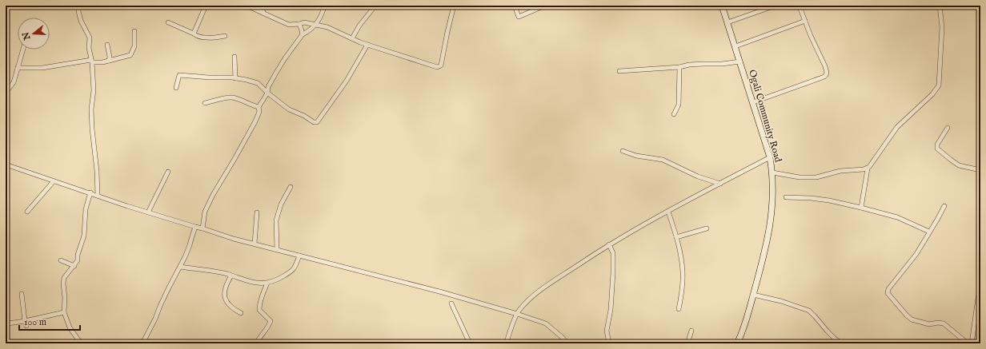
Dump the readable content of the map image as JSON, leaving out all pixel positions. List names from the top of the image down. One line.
{"streets":{"street":["Ogali Community Road"]},"scale_bar":"100 m","north":"left"}
